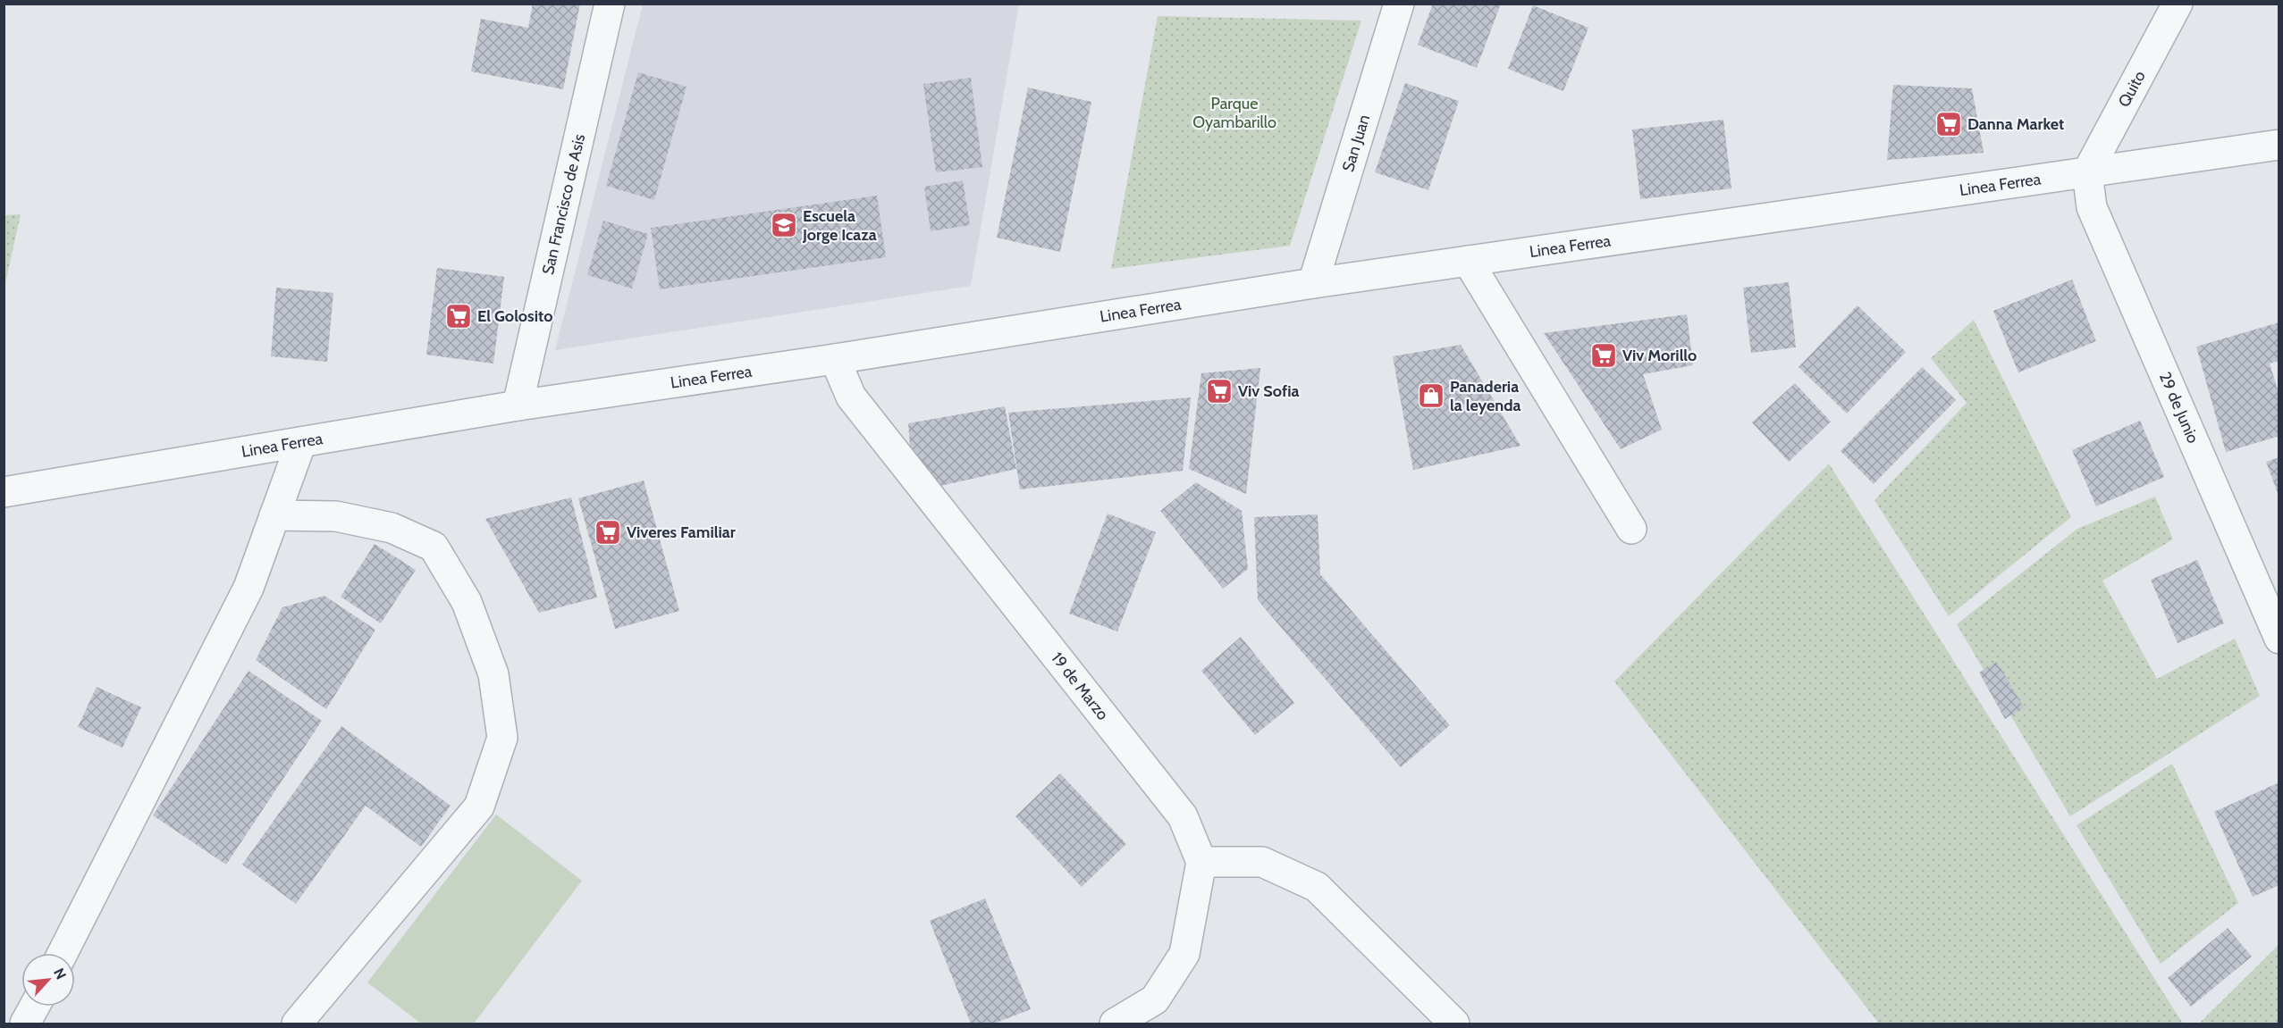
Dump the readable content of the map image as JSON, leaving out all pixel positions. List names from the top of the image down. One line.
{"streets":{"street":["Quito","San Juan","Linea Ferrea","San Francisco de Asis","29 de Junio","19 de Marzo"]},"crossings":[["Quito","Linea Ferrea"],["Quito","29 de Junio"],["San Juan","Linea Ferrea"],["Linea Ferrea","San Francisco de Asis"],["Linea Ferrea","29 de Junio"],["Linea Ferrea","19 de Marzo"]],"parks":["Parque Oyambarillo"],"places":{"supermarket":["Danna Market","El Golosito","Viv Morillo","Viv Sofia","Viveres Familiar"],"school or university":["Escuela Jorge Icaza"],"shop":["Panaderia la leyenda"]},"north":"top right"}
